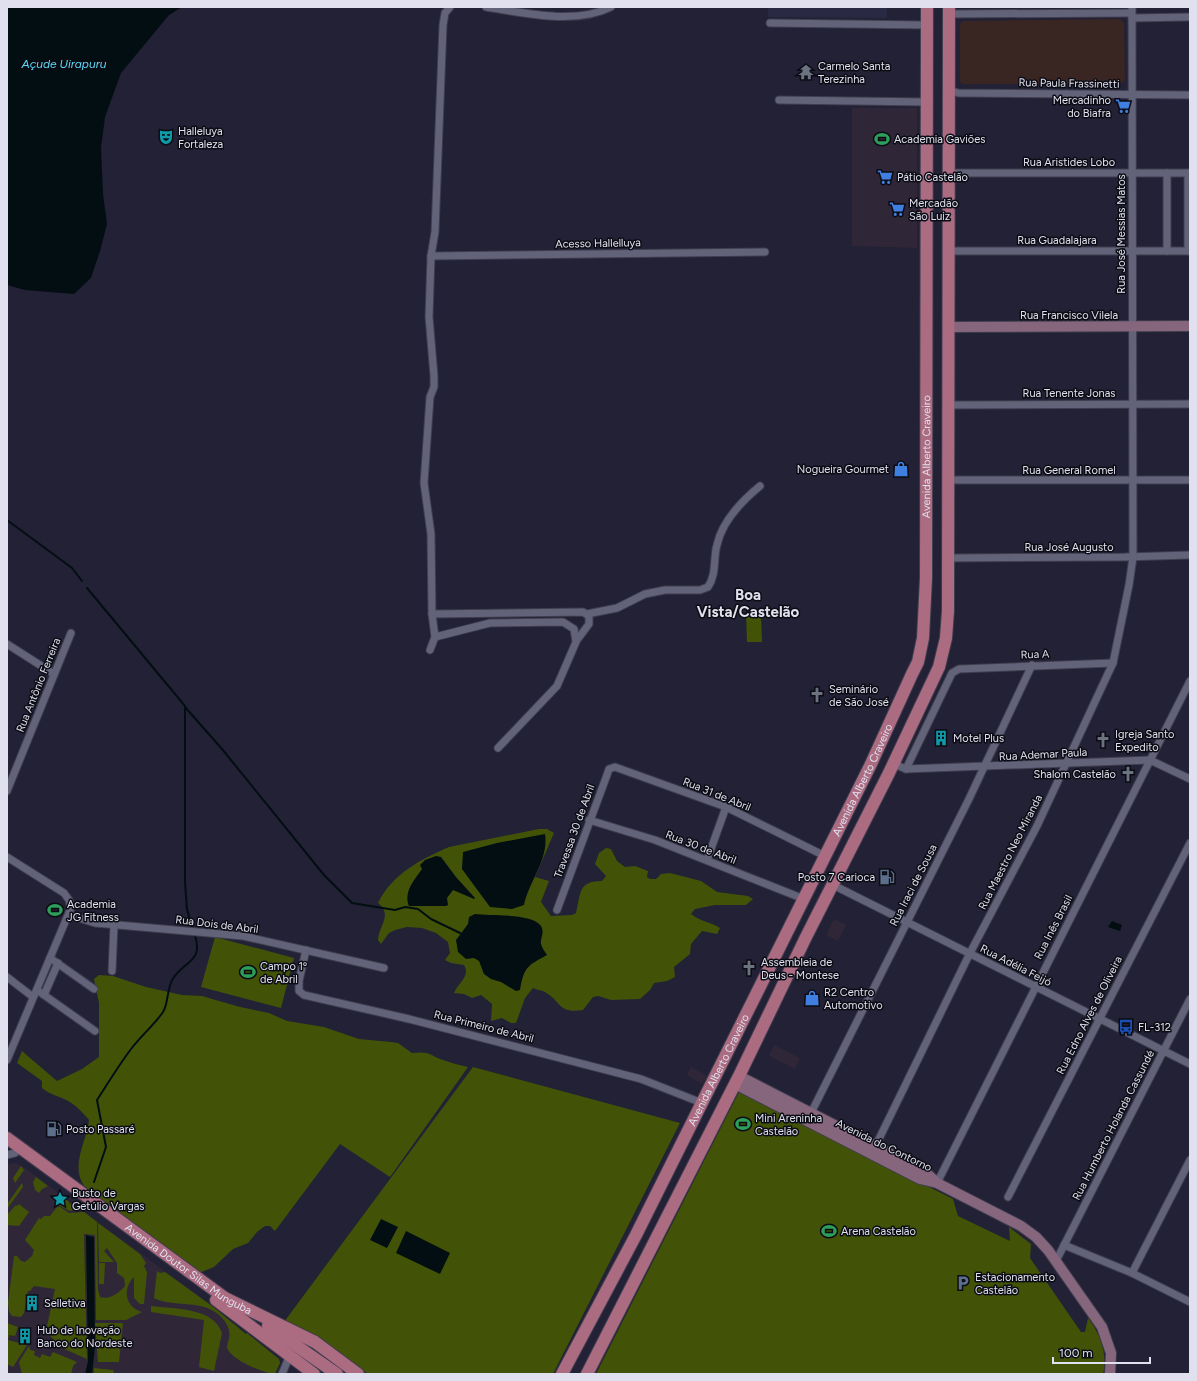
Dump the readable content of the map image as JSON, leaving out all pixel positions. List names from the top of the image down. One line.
{"streets":{"main road":["Avenida Alberto Craveiro","Avenida Doutor Silas Munguba"],"street":["Rua Paula Frassinetti","Rua Aristides Lobo","Rua José Messias Matos","Rua Guadalajara","Acesso Hallelluya","Rua Francisco Vilela","Rua Tenente Jonas","Rua General Romel","Rua José Augusto","Rua A","Rua Antônio Ferreira","Rua Ademar Paula","Rua 31 de Abril","Travessa 30 de Abril","Rua 30 de Abril","Rua Maestro Neo Miranda","Rua Iraci de Sousa","Rua Dois de Abril","Rua Inês Brasil","Rua Adélia Feijó","Rua Edno Alves de Oliveira","Rua Primeiro de Abril","Rua Humberto Holanda Cassundé","Avenida do Contorno"]},"crossings":[["Rua Paula Frassinetti","Rua José Messias Matos"],["Rua Paula Frassinetti","Avenida Alberto Craveiro"],["Rua Aristides Lobo","Rua José Messias Matos"],["Rua Aristides Lobo","Avenida Alberto Craveiro"],["Rua José Messias Matos","Rua Guadalajara"],["Rua José Messias Matos","Rua Francisco Vilela"],["Rua José Messias Matos","Rua Tenente Jonas"],["Rua José Messias Matos","Rua General Romel"],["Rua José Messias Matos","Rua José Augusto"],["Rua José Messias Matos","Rua Maestro Neo Miranda"],["Rua Guadalajara","Avenida Alberto Craveiro"],["Rua Francisco Vilela","Avenida Alberto Craveiro"],["Rua Tenente Jonas","Avenida Alberto Craveiro"],["Avenida Alberto Craveiro","Rua General Romel"],["Avenida Alberto Craveiro","Rua José Augusto"],["Avenida Alberto Craveiro","Rua Ademar Paula"],["Avenida Alberto Craveiro","Rua 31 de Abril"],["Avenida Alberto Craveiro","Rua 30 de Abril"],["Avenida Alberto Craveiro","Rua Adélia Feijó"],["Avenida Alberto Craveiro","Rua Primeiro de Abril"],["Avenida Alberto Craveiro","Avenida do Contorno"],["Rua José Augusto","Rua Maestro Neo Miranda"],["Rua A","Rua Ademar Paula"],["Rua A","Rua Maestro Neo Miranda"],["Rua A","Rua Iraci de Sousa"],["Rua Ademar Paula","Rua Maestro Neo Miranda"],["Rua Ademar Paula","Rua Iraci de Sousa"],["Rua Ademar Paula","Rua Inês Brasil"],["Rua 31 de Abril","Travessa 30 de Abril"],["Travessa 30 de Abril","Rua 30 de Abril"],["Rua Maestro Neo Miranda","Rua Adélia Feijó"],["Rua Maestro Neo Miranda","Avenida do Contorno"],["Rua Iraci de Sousa","Rua Adélia Feijó"],["Rua Iraci de Sousa","Avenida do Contorno"],["Rua Dois de Abril","Rua Primeiro de Abril"],["Rua Inês Brasil","Rua Adélia Feijó"],["Rua Inês Brasil","Avenida do Contorno"],["Rua Adélia Feijó","Rua Edno Alves de Oliveira"],["Rua Adélia Feijó","Rua Humberto Holanda Cassundé"],["Rua Humberto Holanda Cassundé","Avenida do Contorno"]],"districts":["Boa Vista/Castelão"],"water":["Açude Uirapuru"],"places":{"temple":["Carmelo Santa Terezinha"],"supermarket":["Mercadinho do Biafra","Pátio Castelão","Mercadão São Luiz"],"theatre":["Halleluya Fortaleza"],"sports":["Academia Gaviões","Academia JG Fitness","Campo 1º de Abril","Mini Areninha Castelão","Arena Castelão"],"shop":["Nogueira Gourmet","R2 Centro Automotivo"],"church":["Seminário de São José","Igreja Santo Expedito","Shalom Castelão","Assembleia de Deus - Montese"],"building":["Motel Plus","Selletiva","Hub de Inovação Banco do Nordeste"],"fuel station":["Posto 7 Carioca","Posto Passaré"],"bus stop":["FL-312"],"place":["Busto de Getúlio Vargas"],"parking":["Estacionamento Castelão"]},"scale_bar":"100 m"}
